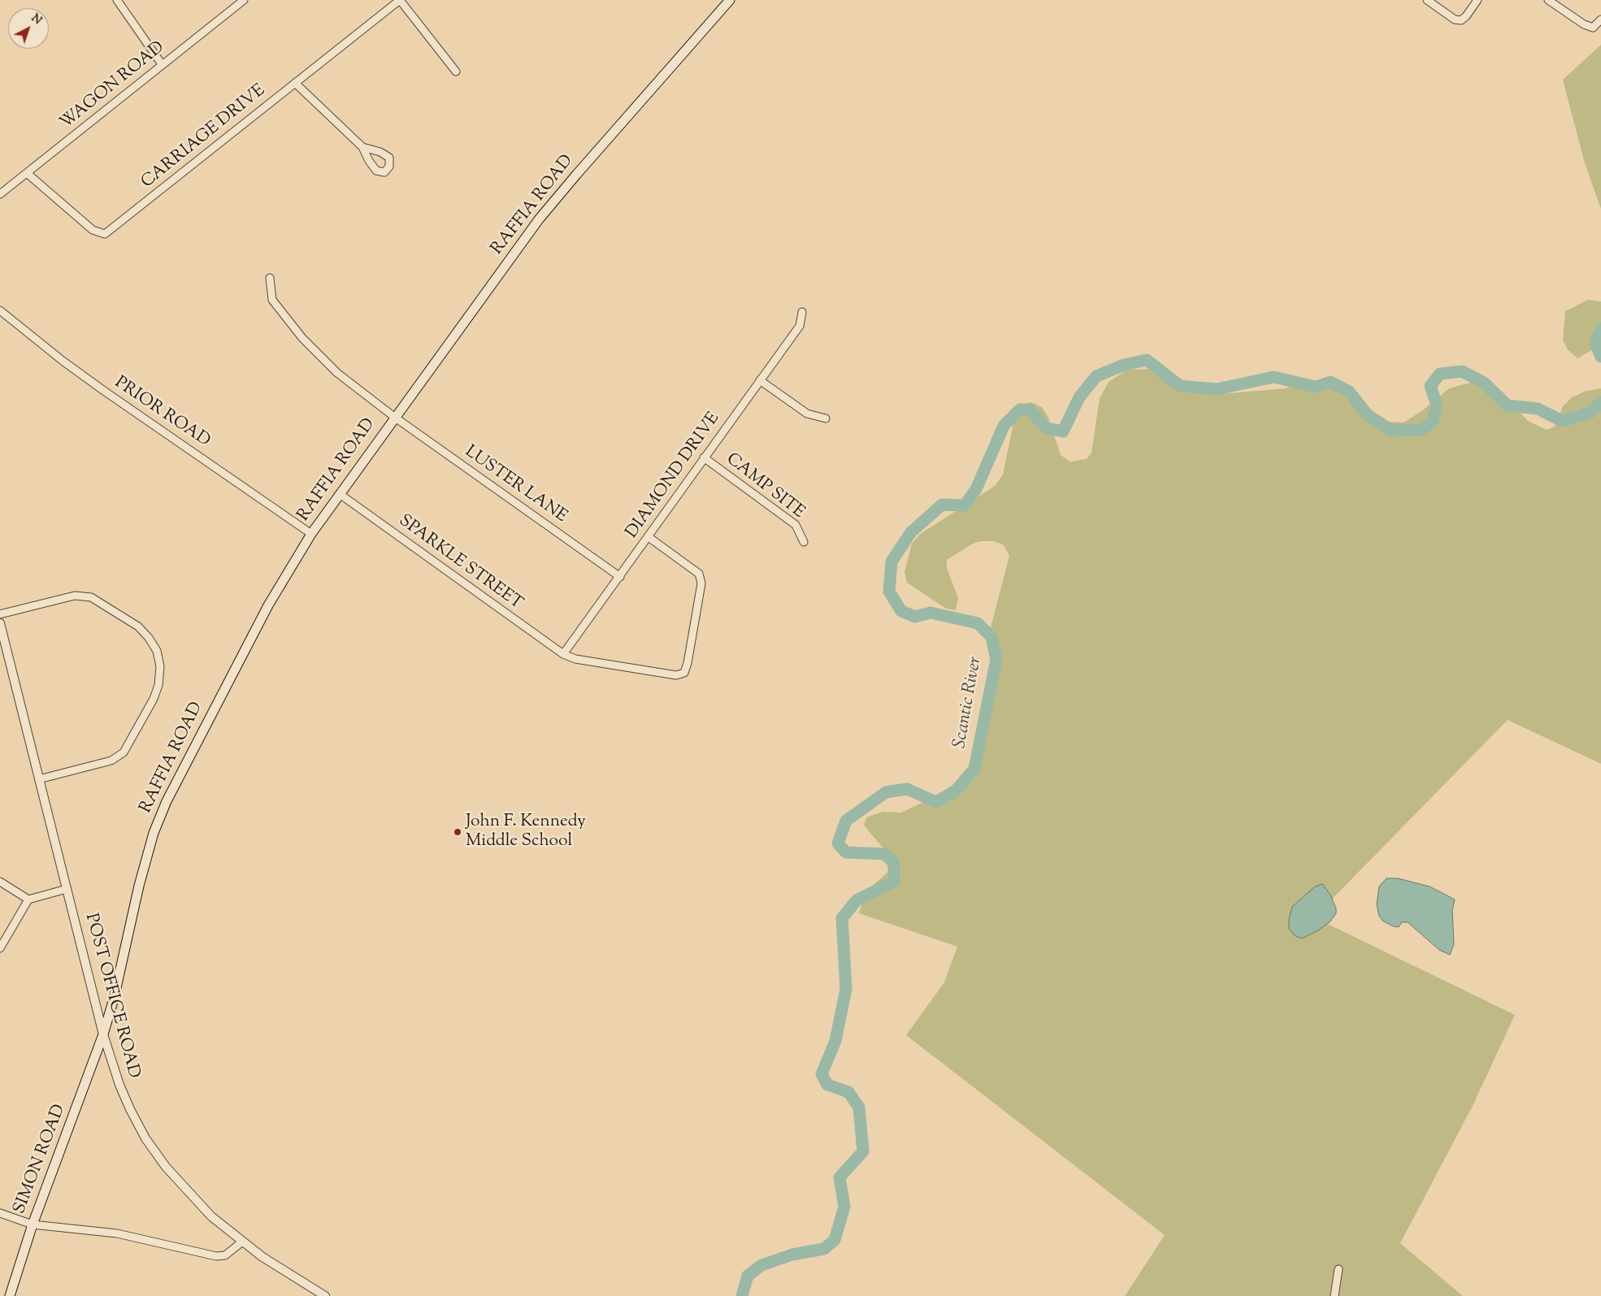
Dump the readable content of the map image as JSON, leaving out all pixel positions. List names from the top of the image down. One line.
{"streets":{"main road":["RAFFIA ROAD","SIMON ROAD"],"street":["WAGON ROAD","CARRIAGE DRIVE","PRIOR ROAD","DIAMOND DRIVE","LUSTER LANE","CAMP SITE","SPARKLE STREET","POST OFFICE ROAD"]},"crossings":[["WAGON ROAD","CARRIAGE DRIVE"],["RAFFIA ROAD","PRIOR ROAD"],["RAFFIA ROAD","LUSTER LANE"],["RAFFIA ROAD","SPARKLE STREET"],["RAFFIA ROAD","POST OFFICE ROAD"],["RAFFIA ROAD","SIMON ROAD"],["DIAMOND DRIVE","LUSTER LANE"],["DIAMOND DRIVE","CAMP SITE"],["DIAMOND DRIVE","SPARKLE STREET"],["POST OFFICE ROAD","SIMON ROAD"]],"water":["Scantic River"],"places":["John F. Kennedy Middle School"],"north":"top right"}
